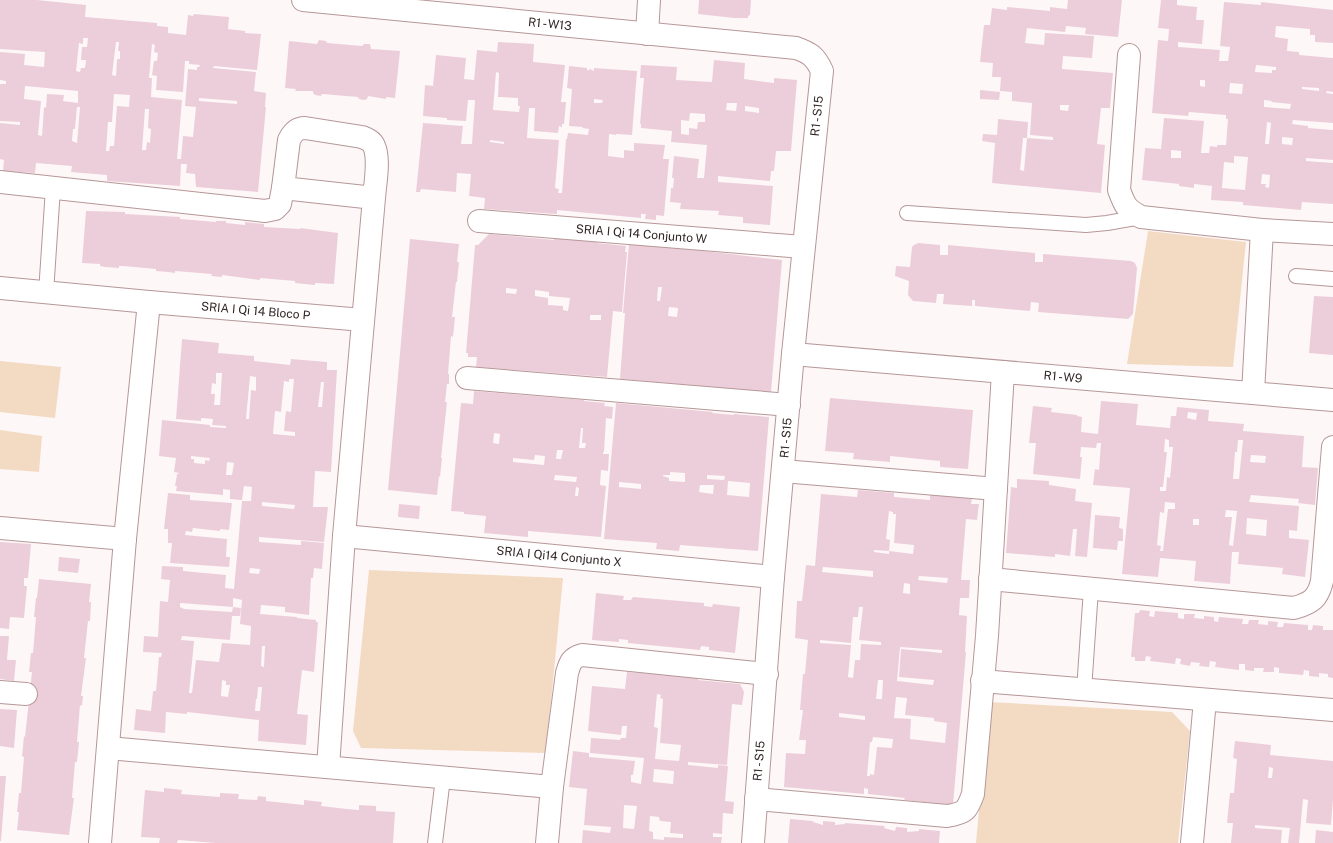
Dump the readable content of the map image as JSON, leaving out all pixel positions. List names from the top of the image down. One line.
{"streets":{"street":["R1 - W13","R1 - S15","SRIA I Qi 14 Conjunto W","SRIA I Qi 14 Bloco P","R1 - W9","SRIA I Qi14 Conjunto X"]},"crossings":[["R1 - W13","R1 - S15"],["R1 - S15","SRIA I Qi 14 Conjunto W"],["R1 - S15","R1 - W9"],["R1 - S15","SRIA I Qi14 Conjunto X"]]}
